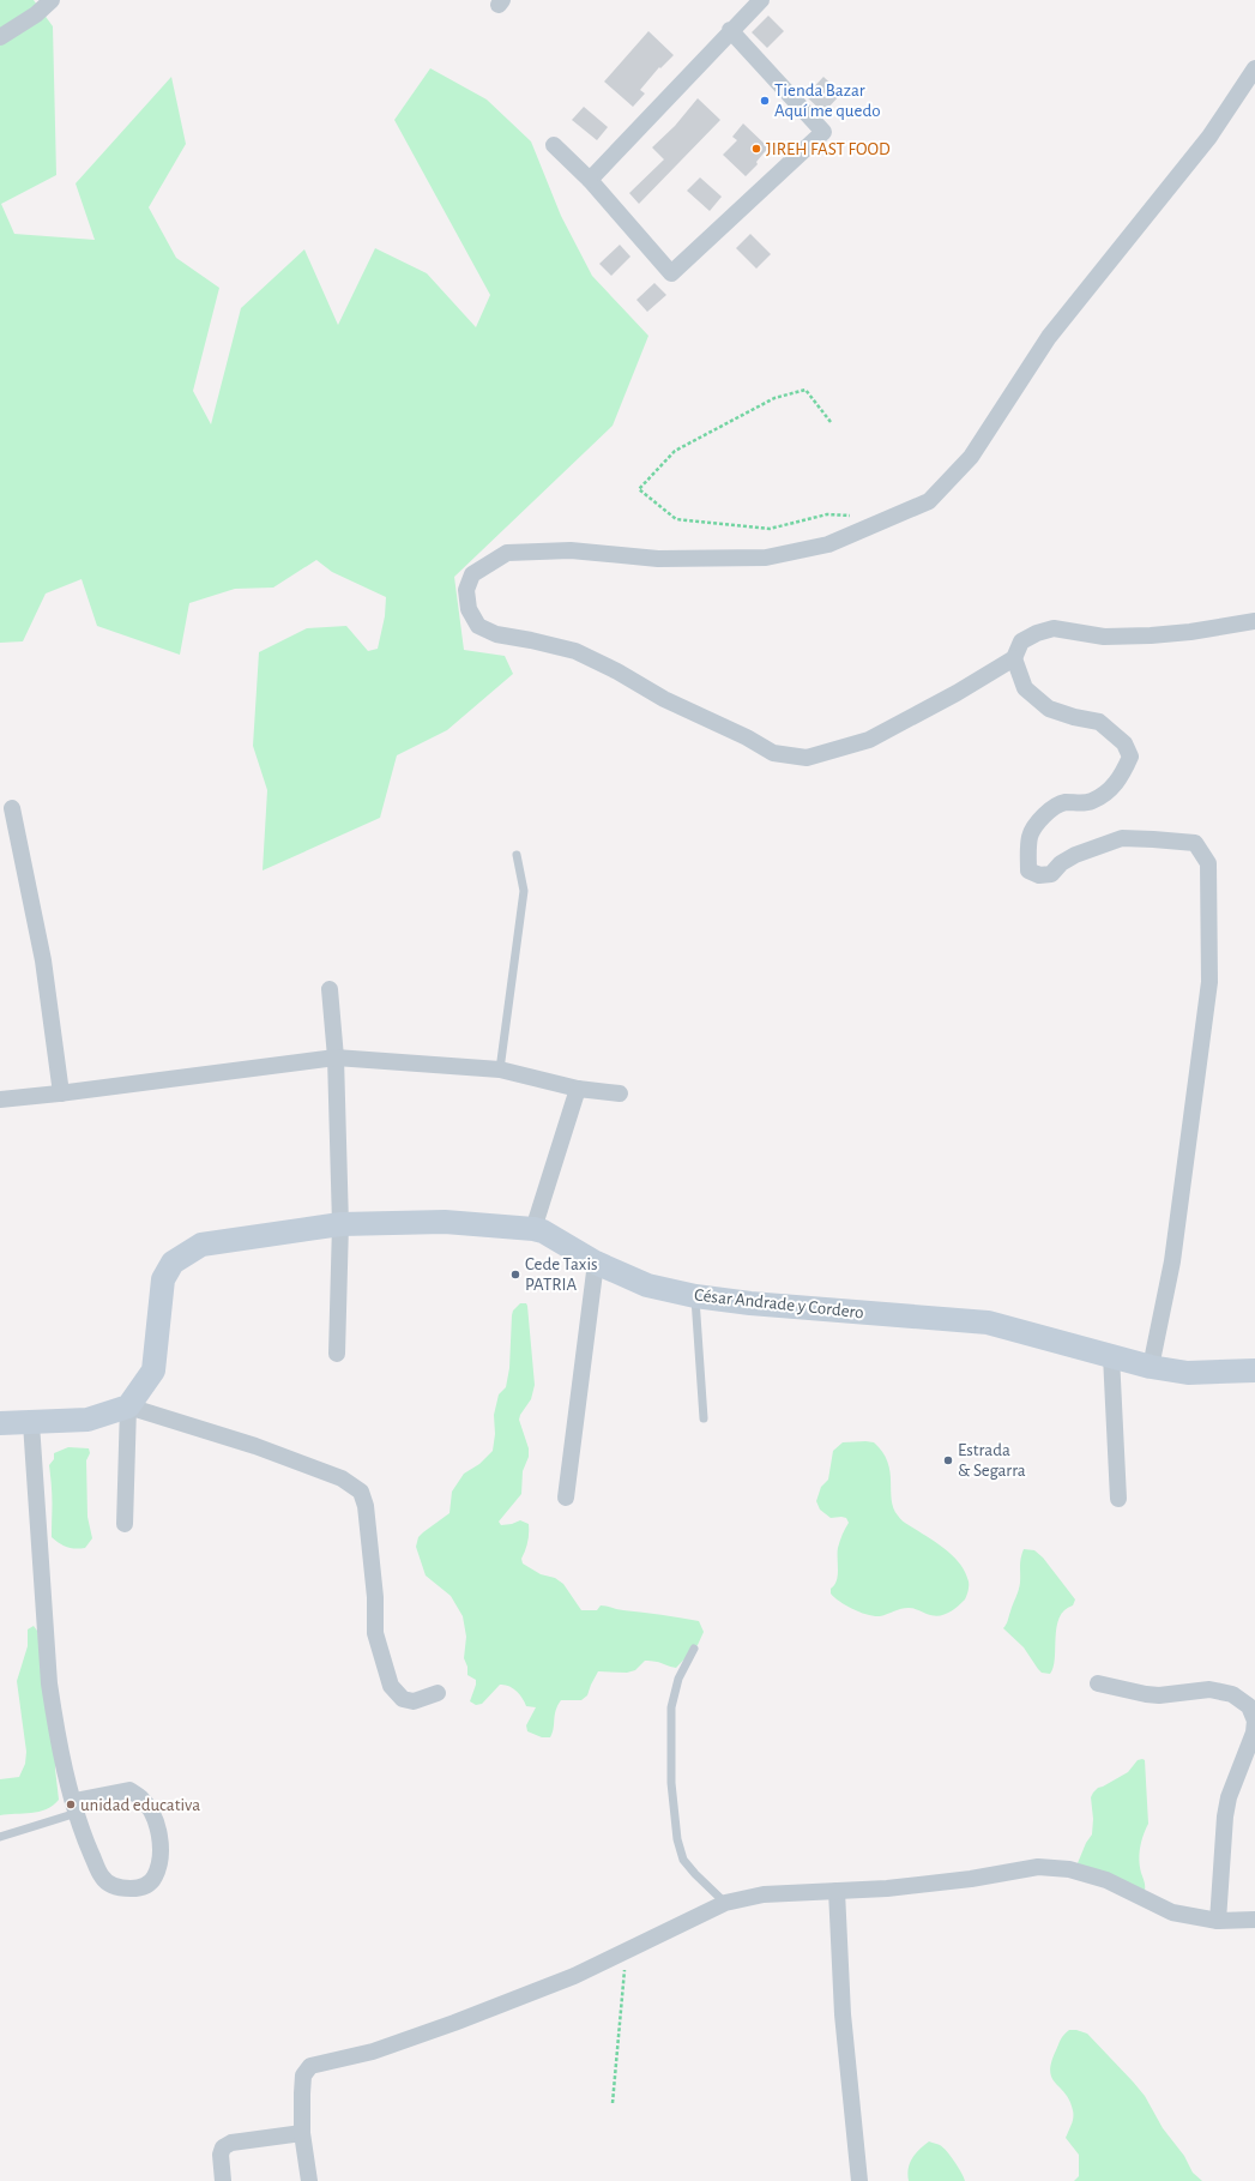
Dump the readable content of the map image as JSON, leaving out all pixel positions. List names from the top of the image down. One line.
{"streets":{"street":["César Andrade y Cordero"]},"places":["Tienda Bazar Aquí me quedo","JIREH FAST FOOD","Cede Taxis PATRIA","Estrada & Segarra","unidad educativa"]}
